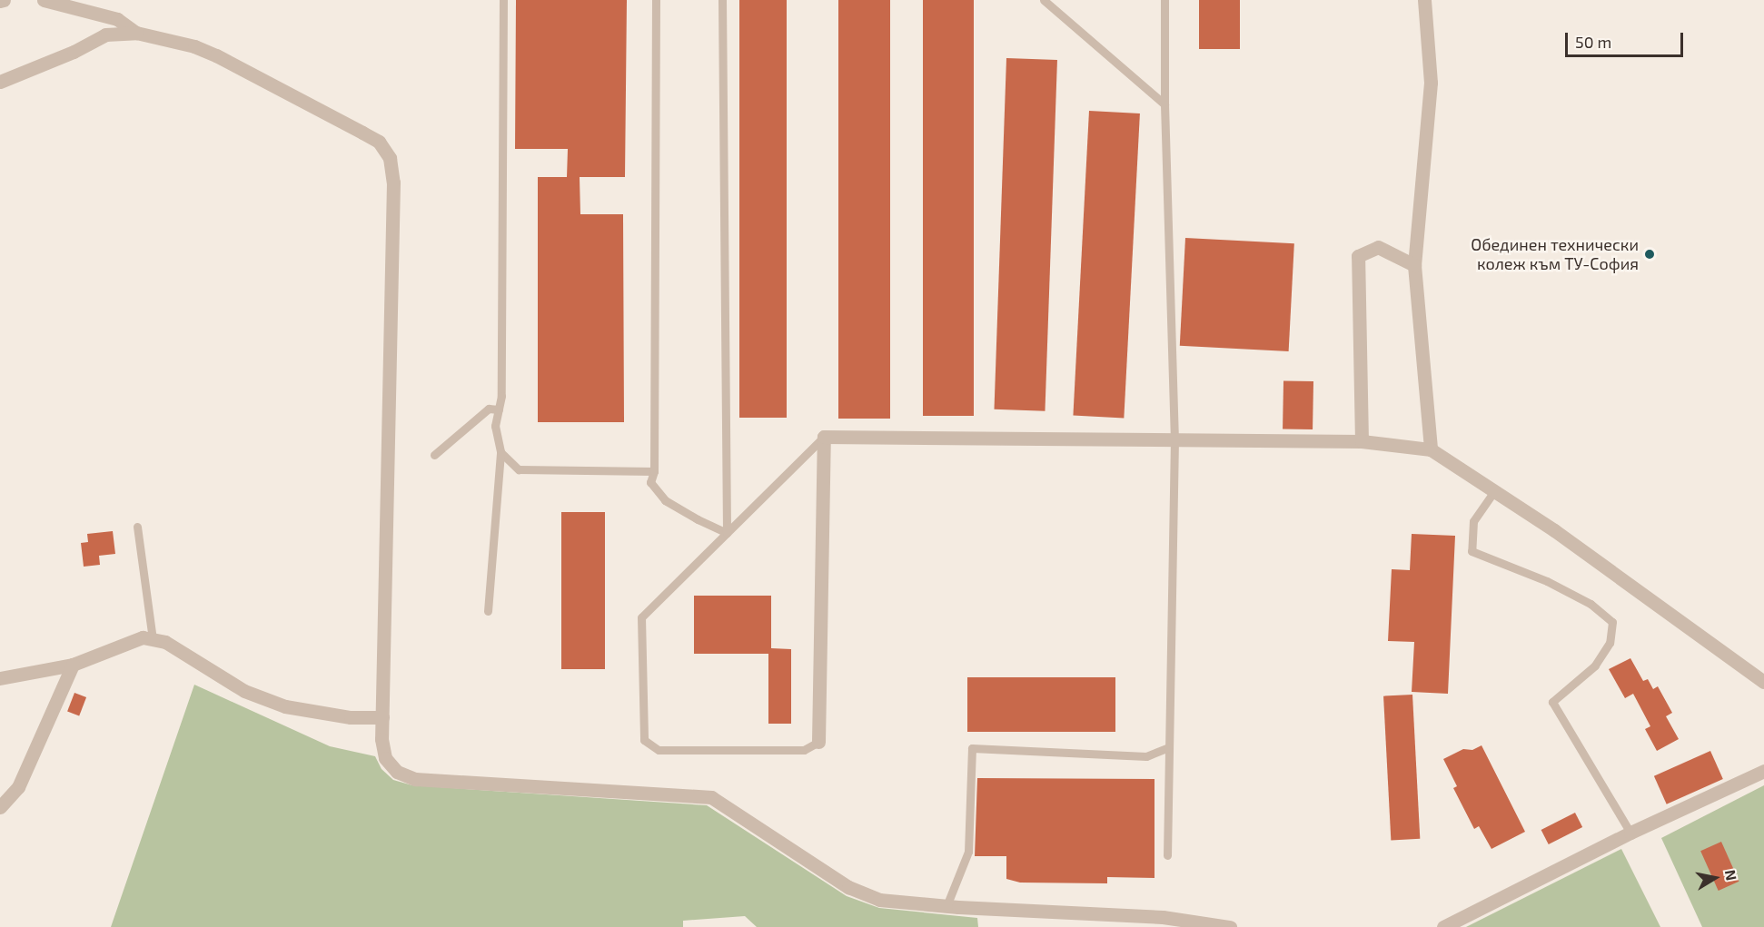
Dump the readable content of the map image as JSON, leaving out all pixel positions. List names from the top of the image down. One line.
{"places":["Обединен технически колеж към ТУ-София"],"scale_bar":"50 m","north":"right"}
